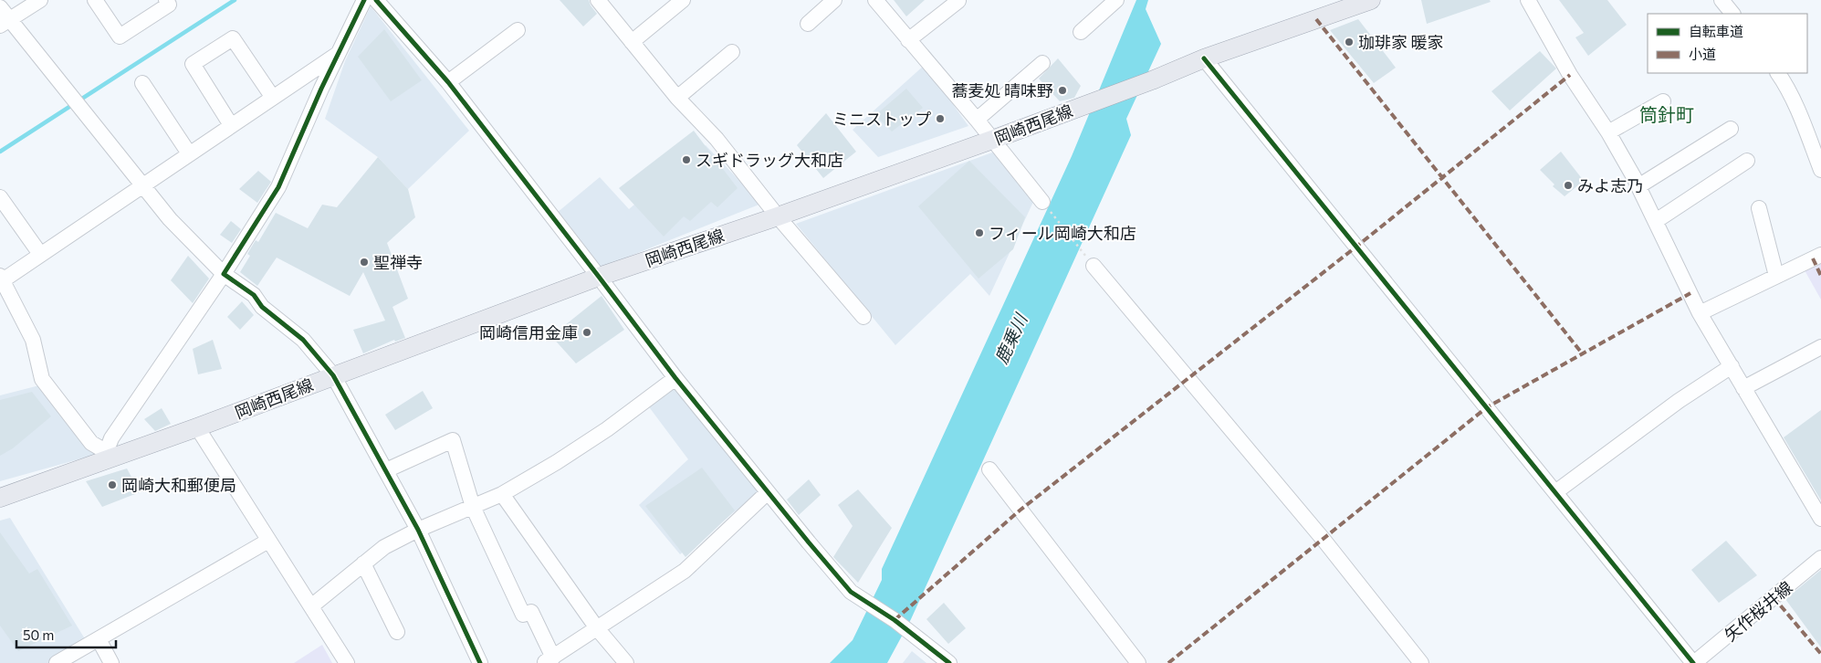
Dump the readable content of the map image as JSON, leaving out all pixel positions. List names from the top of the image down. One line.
{"streets":{"main road":["岡崎西尾線"],"street":["矢作桜井線"]},"districts":["筒針町"],"water":["鹿乗川"],"places":["珈琲家 暖家","蕎麦処 晴味野","ミニストップ","スギドラッグ大和店","みよ志乃","フィール岡崎大和店","聖禅寺","岡崎信用金庫","岡崎大和郵便局"],"legend":["自転車道","小道"],"scale_bar":"50 m"}
